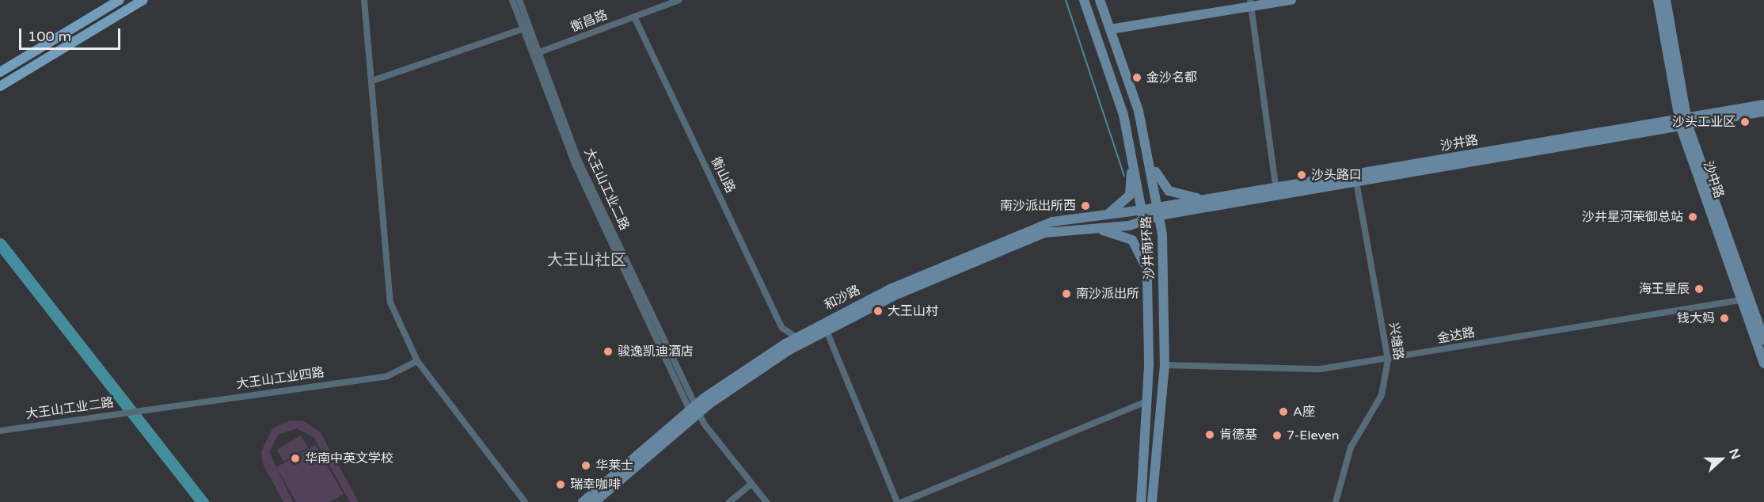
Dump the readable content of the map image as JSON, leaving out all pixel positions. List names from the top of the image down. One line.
{"streets":{"main road":["沙井路","沙中路","沙井南环路","和沙路"],"street":["衡昌路","衡山路","大王山工业二路","金达路","兴塘路","大王山工业四路"]},"crossings":[["衡昌路","衡山路"],["衡昌路","大王山工业二路"],["沙井路","沙中路"],["沙井路","沙井南环路"],["沙井路","和沙路"],["沙井路","兴塘路"],["衡山路","和沙路"],["沙中路","金达路"],["大王山工业二路","和沙路"],["大王山工业二路","大王山工业四路"],["沙井南环路","和沙路"],["沙井南环路","金达路"],["金达路","兴塘路"]],"districts":["大王山社区"],"places":["金沙名都","沙头工业区","沙头路口","南沙派出所西","沙井星河荣御总站","海王星辰","南沙派出所","大王山村","钱大妈","骏逸凯迪酒店","A座","肯德基","7-Eleven","华南中英文学校","华莱士","瑞幸咖啡"],"scale_bar":"100 m","north":"right"}
